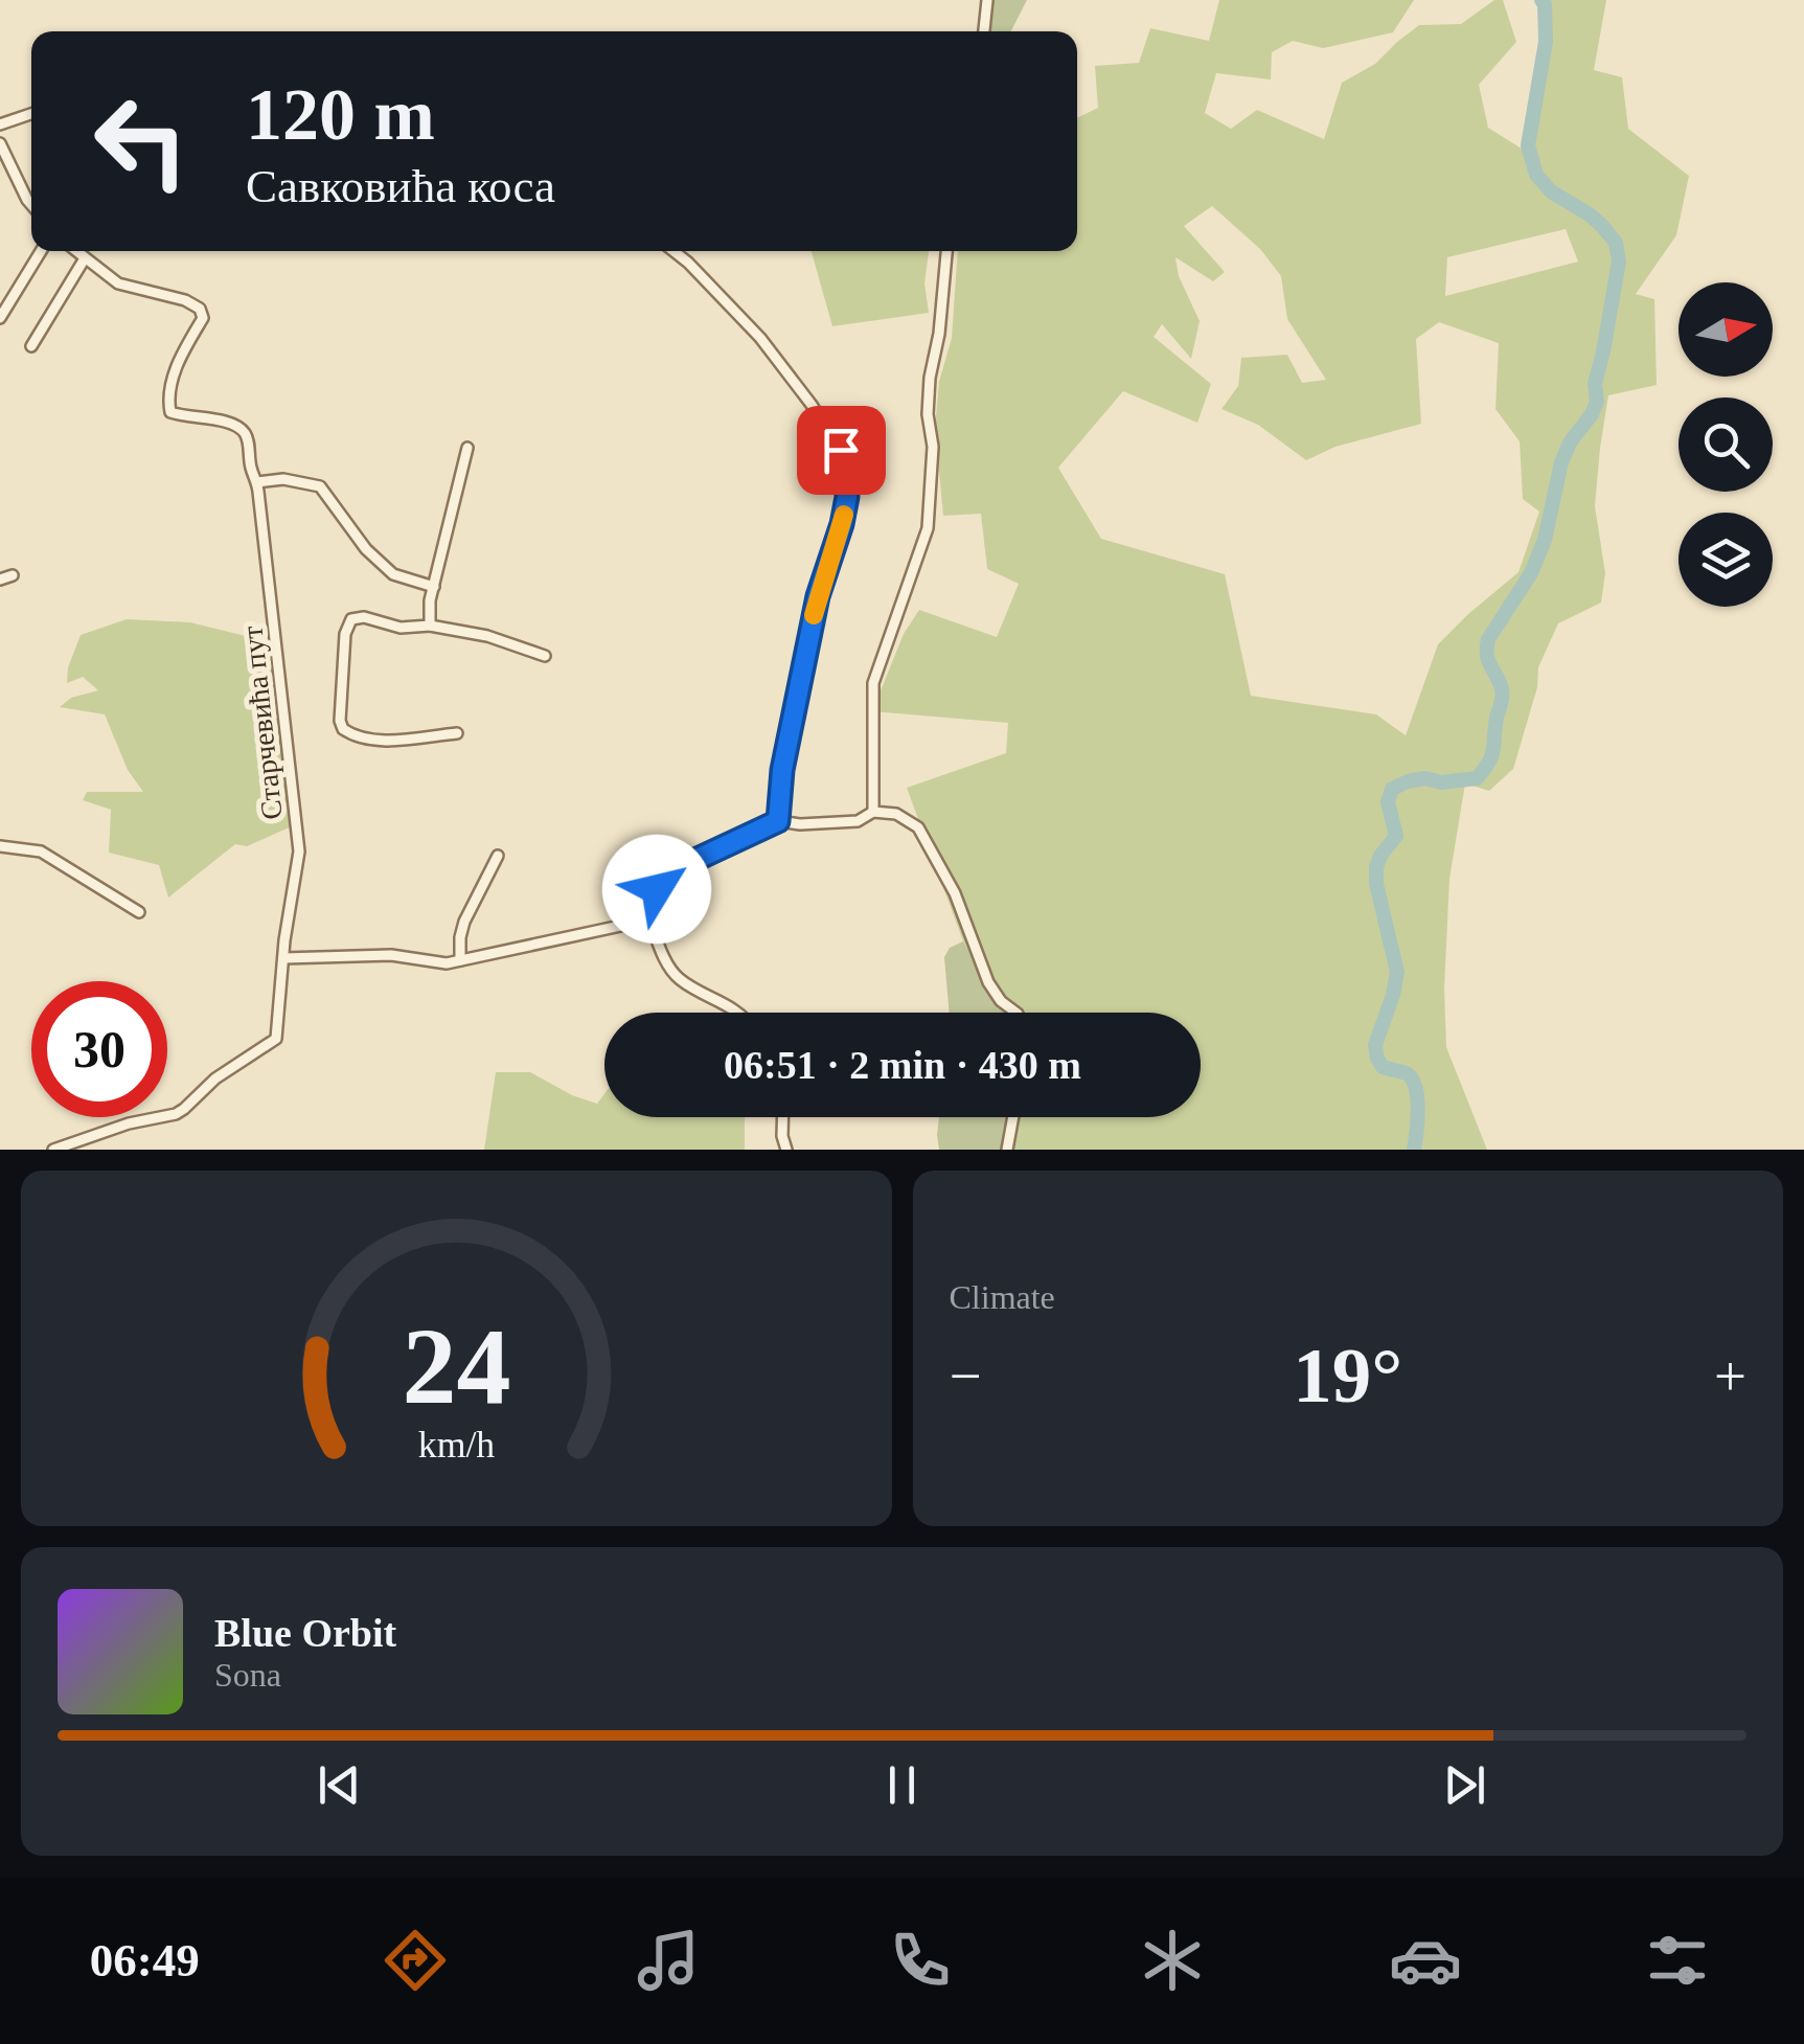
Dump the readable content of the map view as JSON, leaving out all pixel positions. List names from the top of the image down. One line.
{"streets":{"street":["Старчевића пут"]},"north":"right","page":{"turn":["120 m","Савковића коса"],"limit":"30","trip":"06:51 · 2 min · 430 m","tile":"Climate","heat":["−","19°","+"],"song":["Blue Orbit","Sona"],"tabs":"06:49","gauge":["24","km/h"]}}
